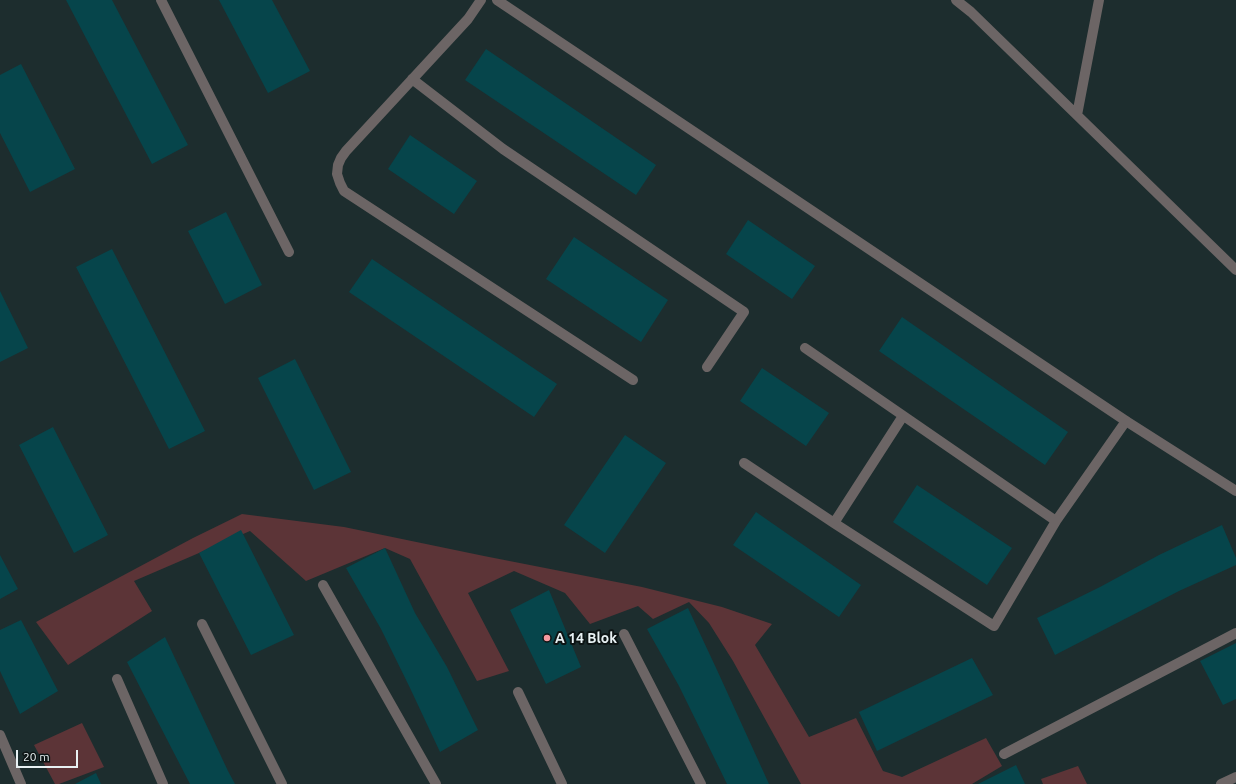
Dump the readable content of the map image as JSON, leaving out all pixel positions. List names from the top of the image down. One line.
{"places":["A 14 Blok"],"scale_bar":"20 m"}
